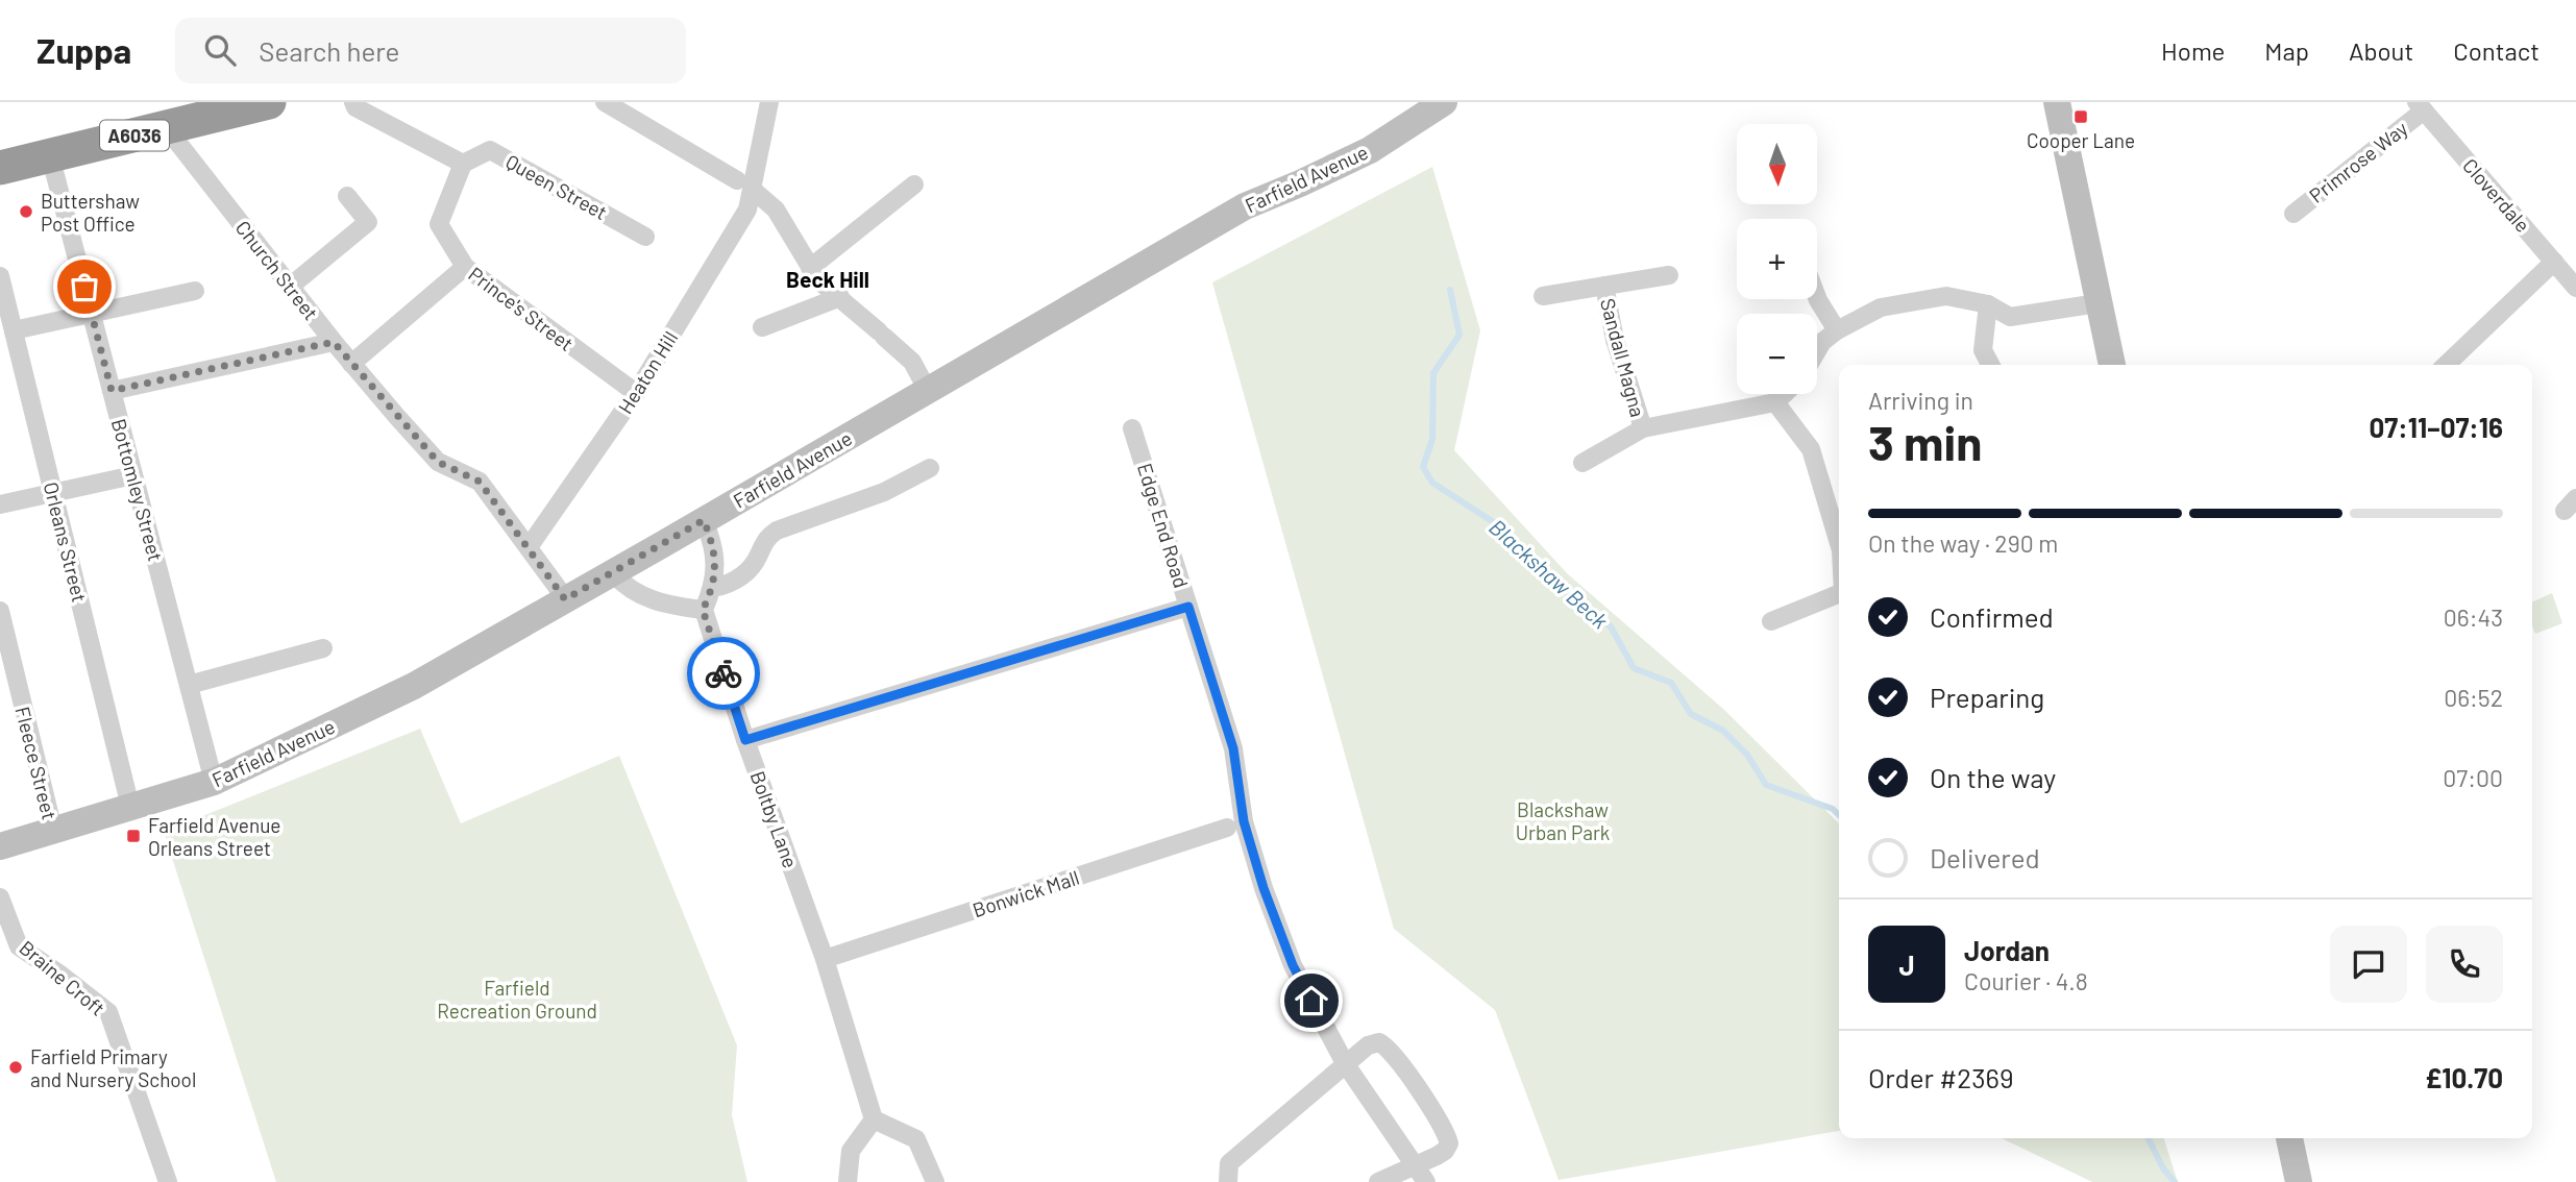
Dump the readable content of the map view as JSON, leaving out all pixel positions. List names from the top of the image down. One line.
{"streets":{"highway":["A6036"],"street":["Primrose Way","Farfield Avenue","Queen Street","Cloverdale","Church Street","Prince's Street","Sandall Magna","Heaton Hill","Bottomley Street","Edge End Road","Orleans Street","Fleece Street","Boltby Lane","Bonwick Mall","Braine Croft"]},"crossings":[["A6036","Church Street"],["A6036","Bottomley Street"],["Primrose Way","Cloverdale"],["Farfield Avenue","Church Street"],["Farfield Avenue","Bottomley Street"],["Farfield Avenue","Orleans Street"],["Farfield Avenue","Fleece Street"],["Queen Street","Prince's Street"],["Church Street","Heaton Hill"],["Prince's Street","Heaton Hill"],["Boltby Lane","Bonwick Mall"]],"districts":["Beck Hill"],"water":["Blackshaw Beck"],"parks":["Blackshaw Urban Park","Farfield Recreation Ground"],"places":{"transit":["Cooper Lane","Farfield Avenue Orleans Street"],"other":["Buttershaw Post Office","Farfield Primary and Nursery School"]},"north":"bottom","page":{"header":"Zuppa","search":"Search here","nav":["Home","Map","About","Contact"],"map_buttons":["+","−"],"heading":["3 min","Arriving in","07:11–07:16"],"panel":["Jordan","Courier · 4.8","Order #2369","£10.70"],"bar":"On the way · 290 m","list":[["Confirmed","06:43"],["Preparing","06:52"],["On the way","07:00"],"Delivered"],"round":"J"}}
